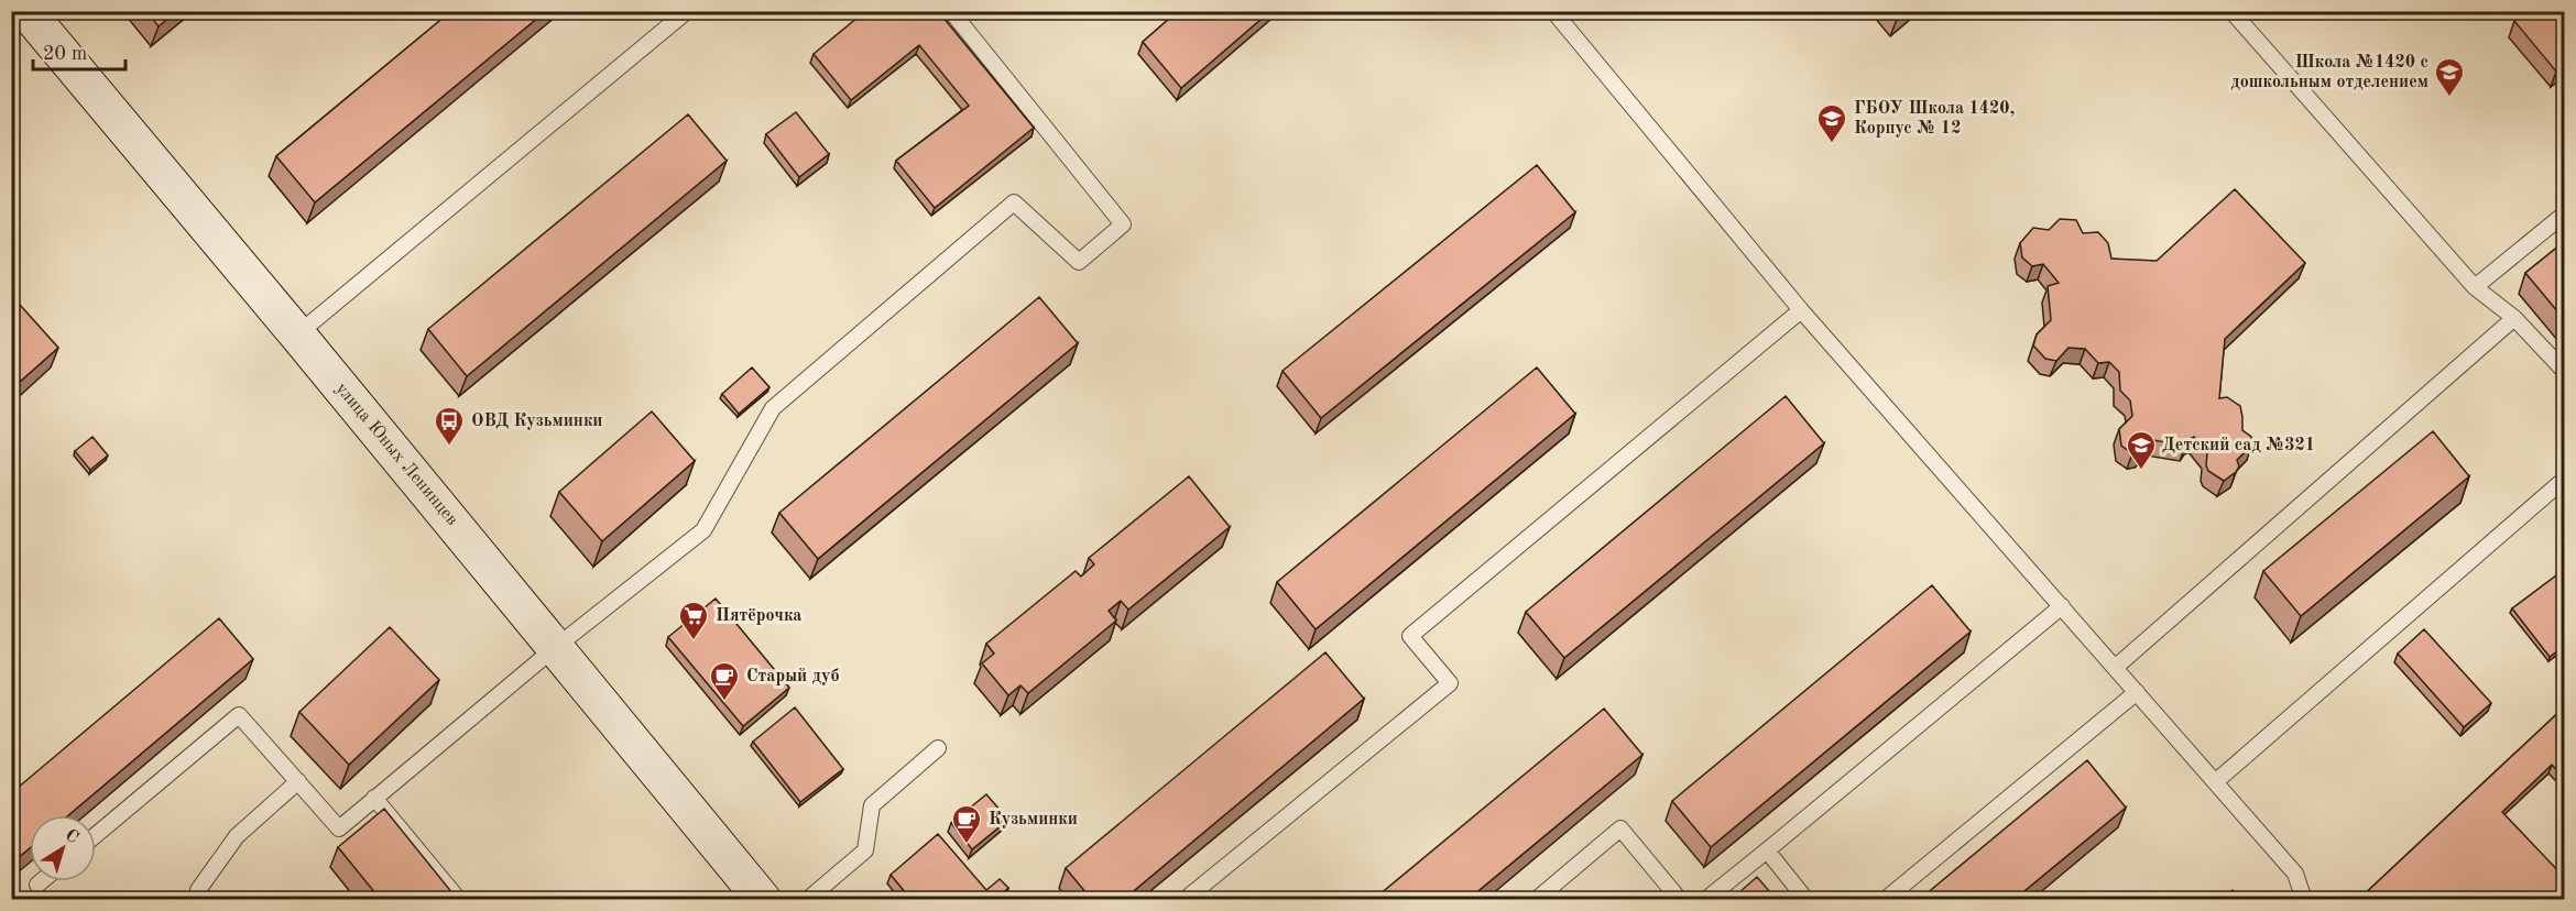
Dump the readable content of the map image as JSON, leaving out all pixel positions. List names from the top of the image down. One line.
{"streets":{"main road":["улица Юных Ленинцев"]},"places":{"school or university":["Школа №1420 с дошкольным отделением","ГБОУ Школа 1420, Корпус № 12","Детский сад №321"],"bus stop":["ОВД Кузьминки"],"supermarket":["Пятёрочка"],"cafe":["Старый дуб","Кузьминки"]},"scale_bar":"20 m","north":"top right"}
